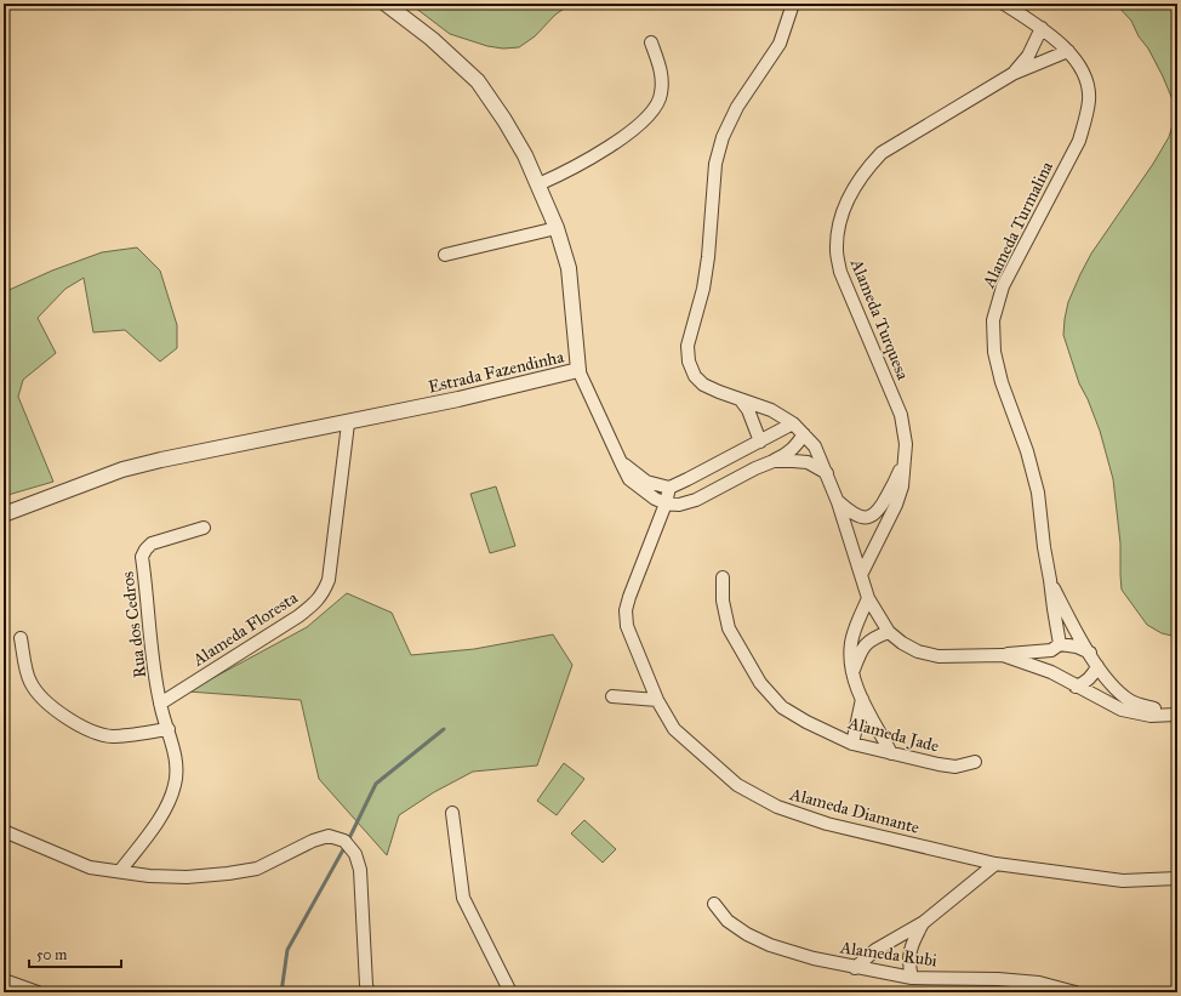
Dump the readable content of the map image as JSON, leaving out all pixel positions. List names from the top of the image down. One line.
{"streets":{"street":["Alameda Turmalina","Alameda Turquesa","Estrada Fazendinha","Rua dos Cedros","Alameda Floresta","Alameda Jade","Alameda Diamante","Alameda Rubi"]},"crossings":[["Alameda Turmalina","Alameda Turquesa"],["Estrada Fazendinha","Alameda Floresta"],["Rua dos Cedros","Alameda Floresta"]],"scale_bar":"50 m"}
